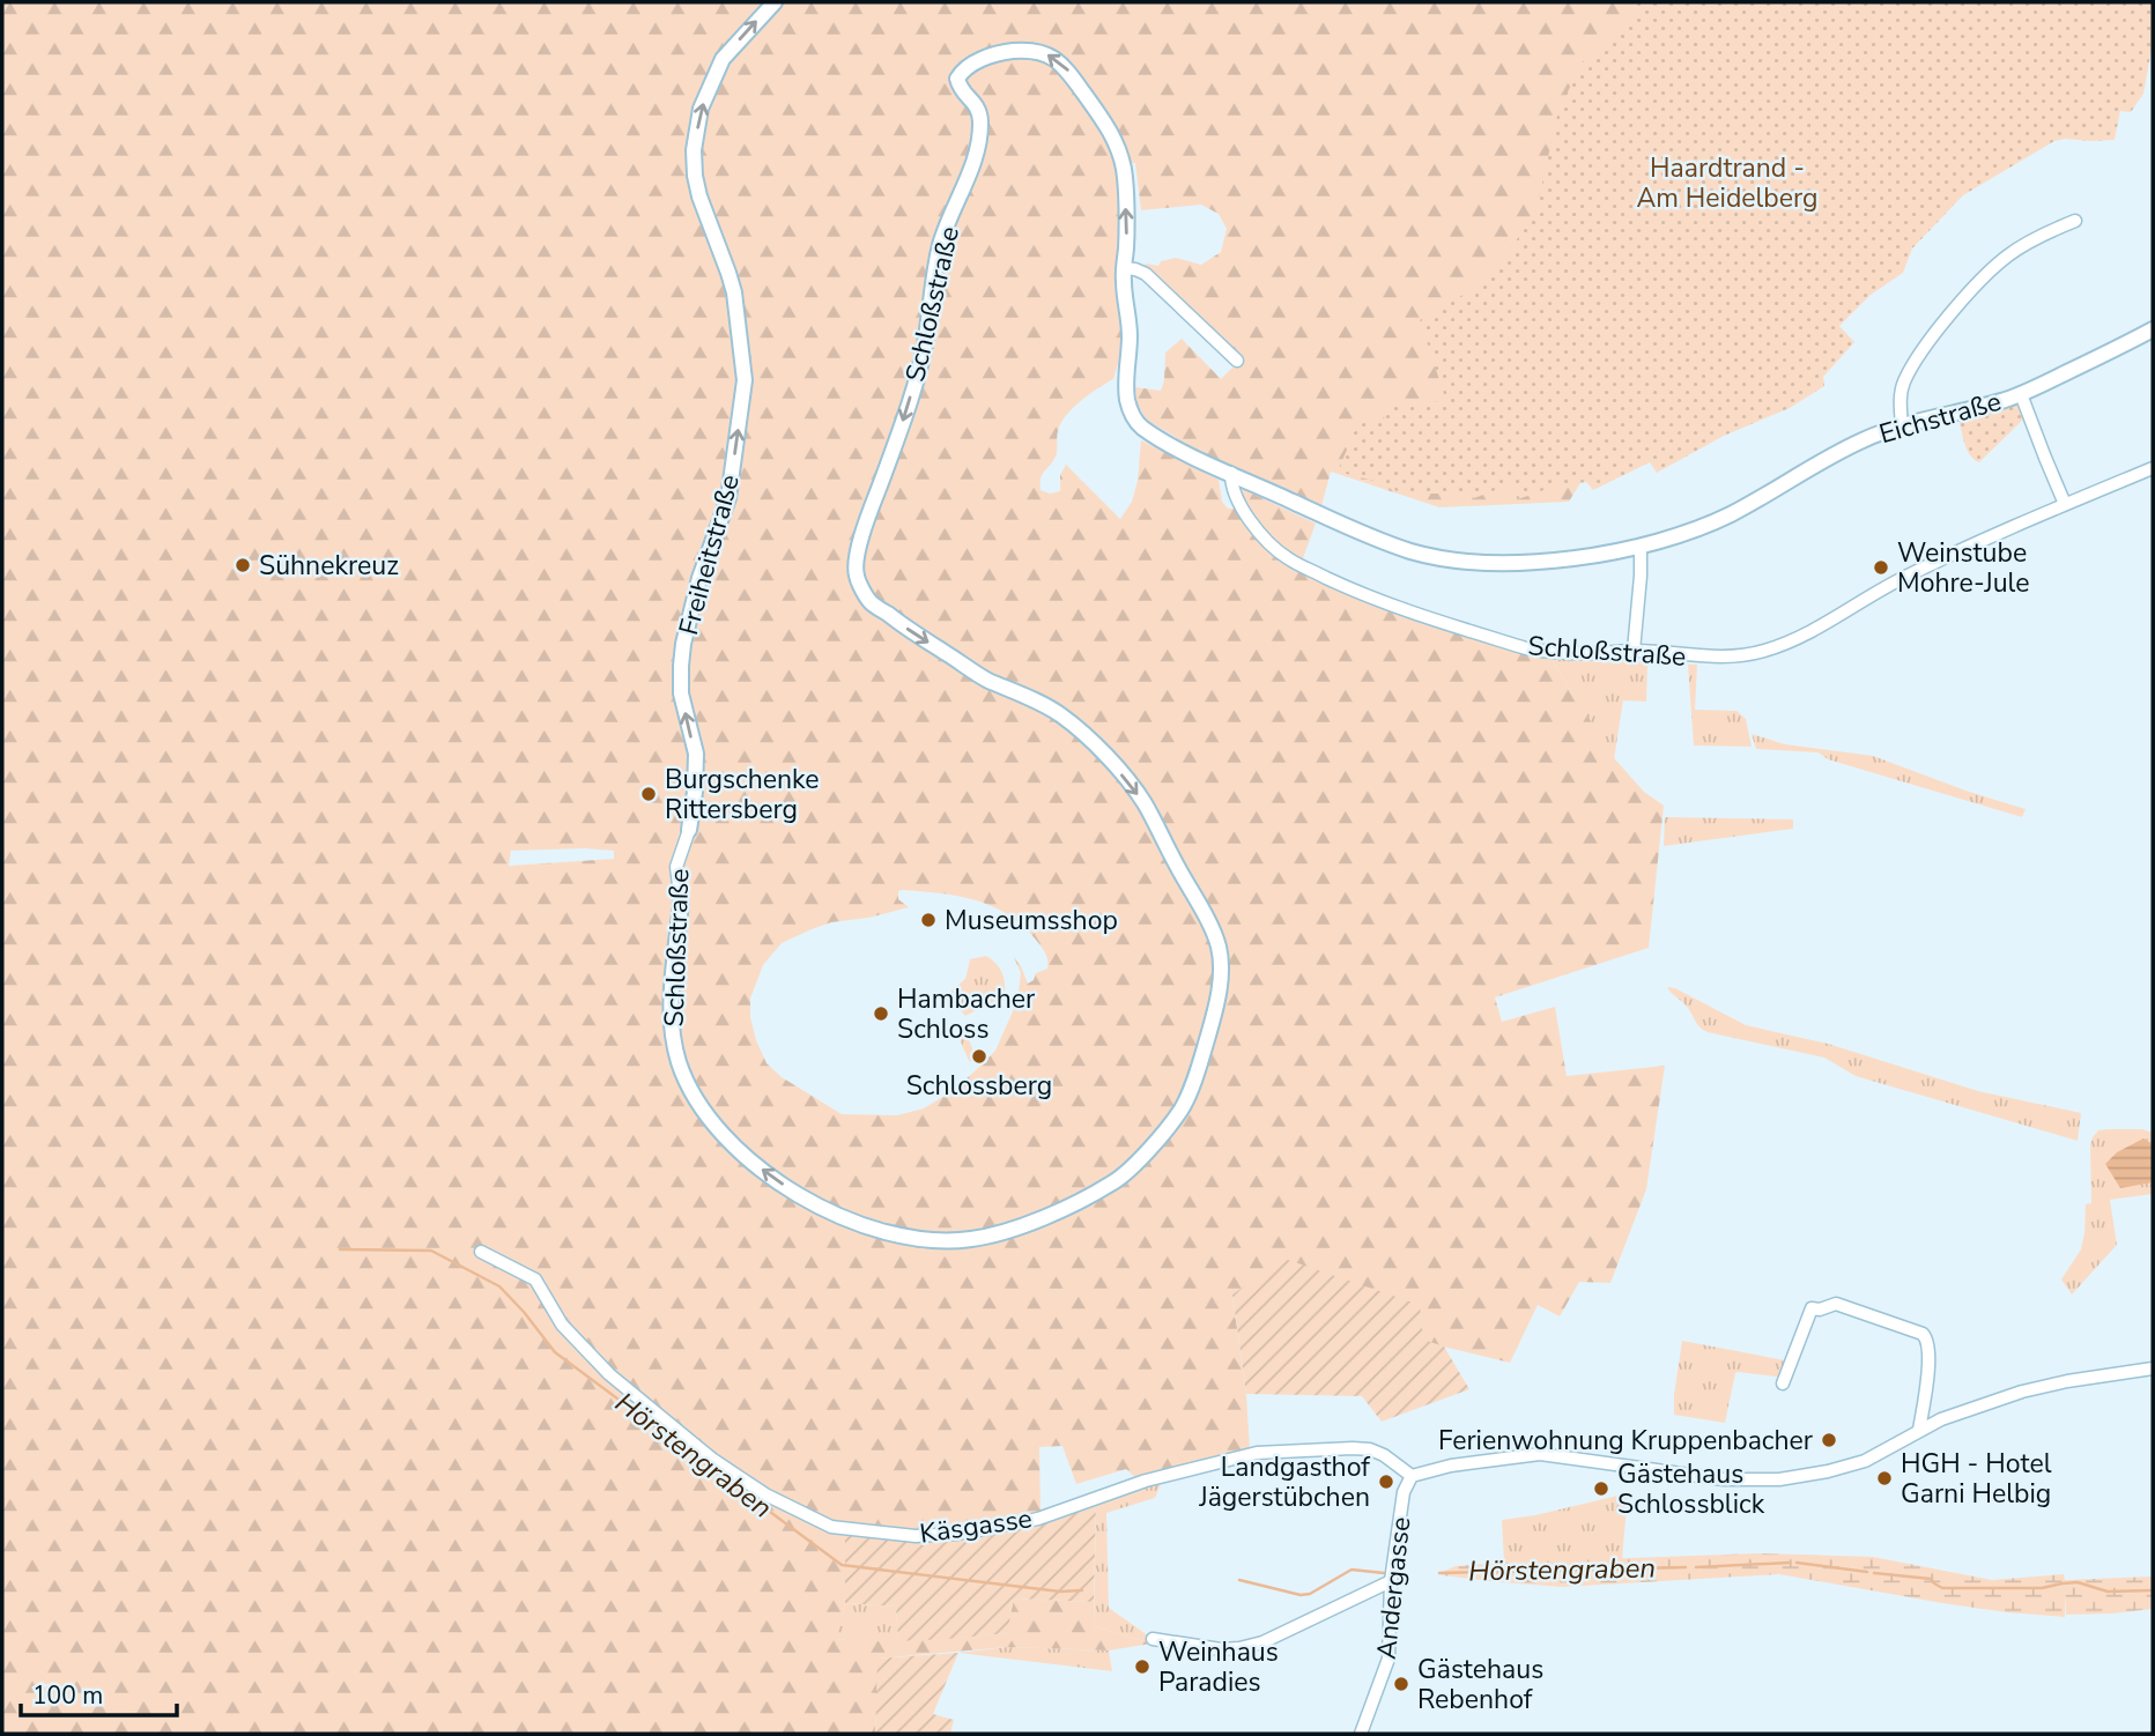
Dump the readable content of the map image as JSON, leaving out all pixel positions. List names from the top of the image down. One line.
{"streets":{"street":["Schloßstraße","Eichstraße","Freiheitstraße","Käsgasse","Andergasse"]},"crossings":[["Schloßstraße","Eichstraße"],["Schloßstraße","Freiheitstraße"],["Käsgasse","Andergasse"]],"one_way":["Freiheitstraße"],"water":["Hörstengraben"],"parks":["Haardtrand - Am Heidelberg"],"places":["Sühnekreuz","Weinstube Mohre-Jule","Burgschenke Rittersberg","Museumsshop","Hambacher Schloss","Schlossberg","Ferienwohnung Kruppenbacher","HGH - Hotel Garni Helbig","Landgasthof Jägerstübchen","Gästehaus Schlossblick","Weinhaus Paradies","Gästehaus Rebenhof"],"scale_bar":"100 m"}
